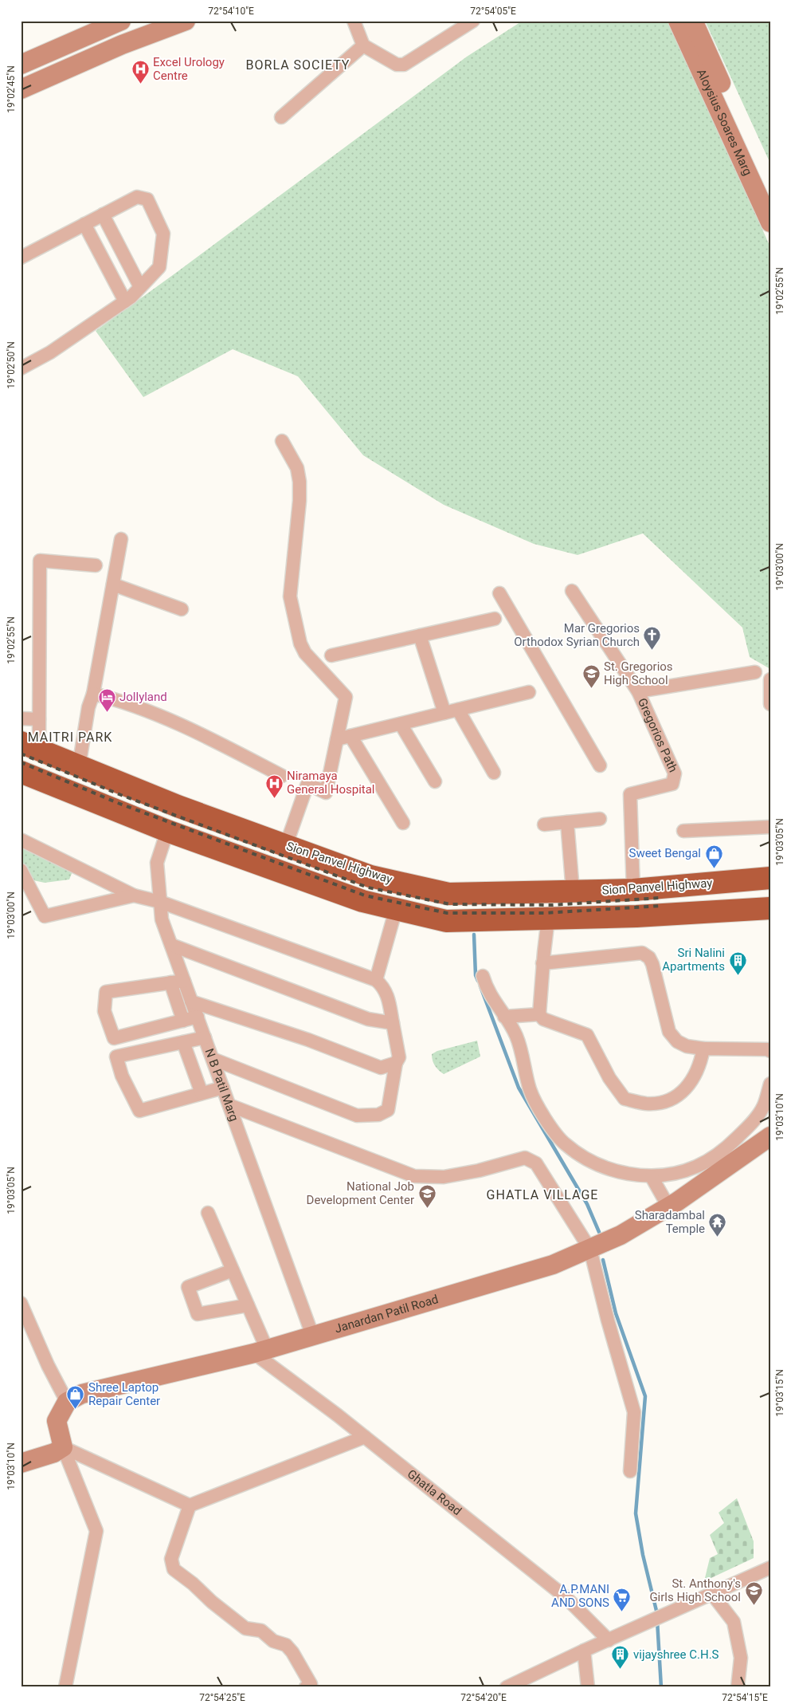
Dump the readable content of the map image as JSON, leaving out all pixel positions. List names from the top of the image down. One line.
{"streets":{"highway":["Sion Panvel Highway"],"street":["Aloysius Soares Marg","Gregorios Path","N B Patil Marg","Janardan Patil Road","Ghatla Road"]},"crossings":[["Gregorios Path","Sion Panvel Highway"],["N B Patil Marg","Janardan Patil Road"],["Janardan Patil Road","Ghatla Road"]],"districts":["BORLA SOCIETY","MAITRI PARK","GHATLA VILLAGE"],"places":{"hospital":["Excel Urology Centre","Niramaya General Hospital"],"church":["Mar Gregorios Orthodox Syrian Church"],"school or university":["St. Gregorios High School","National Job Development Center","St. Anthony's Girls High School"],"hotel":["Jollyland"],"shop":["Sweet Bengal","Shree Laptop Repair Center"],"building":["Sri Nalini Apartments","vijayshree C.H.S"],"temple":["Sharadambal Temple"],"supermarket":["A.P.MANI AND SONS"]},"coordinates":["72°54'10\"E","72°54'05\"E","19°02'45\"N","19°02'55\"N","19°02'50\"N","19°03'00\"N","19°03'05\"N","19°03'10\"N","19°03'15\"N","72°54'25\"E","72°54'20\"E","72°54'15\"E"]}
